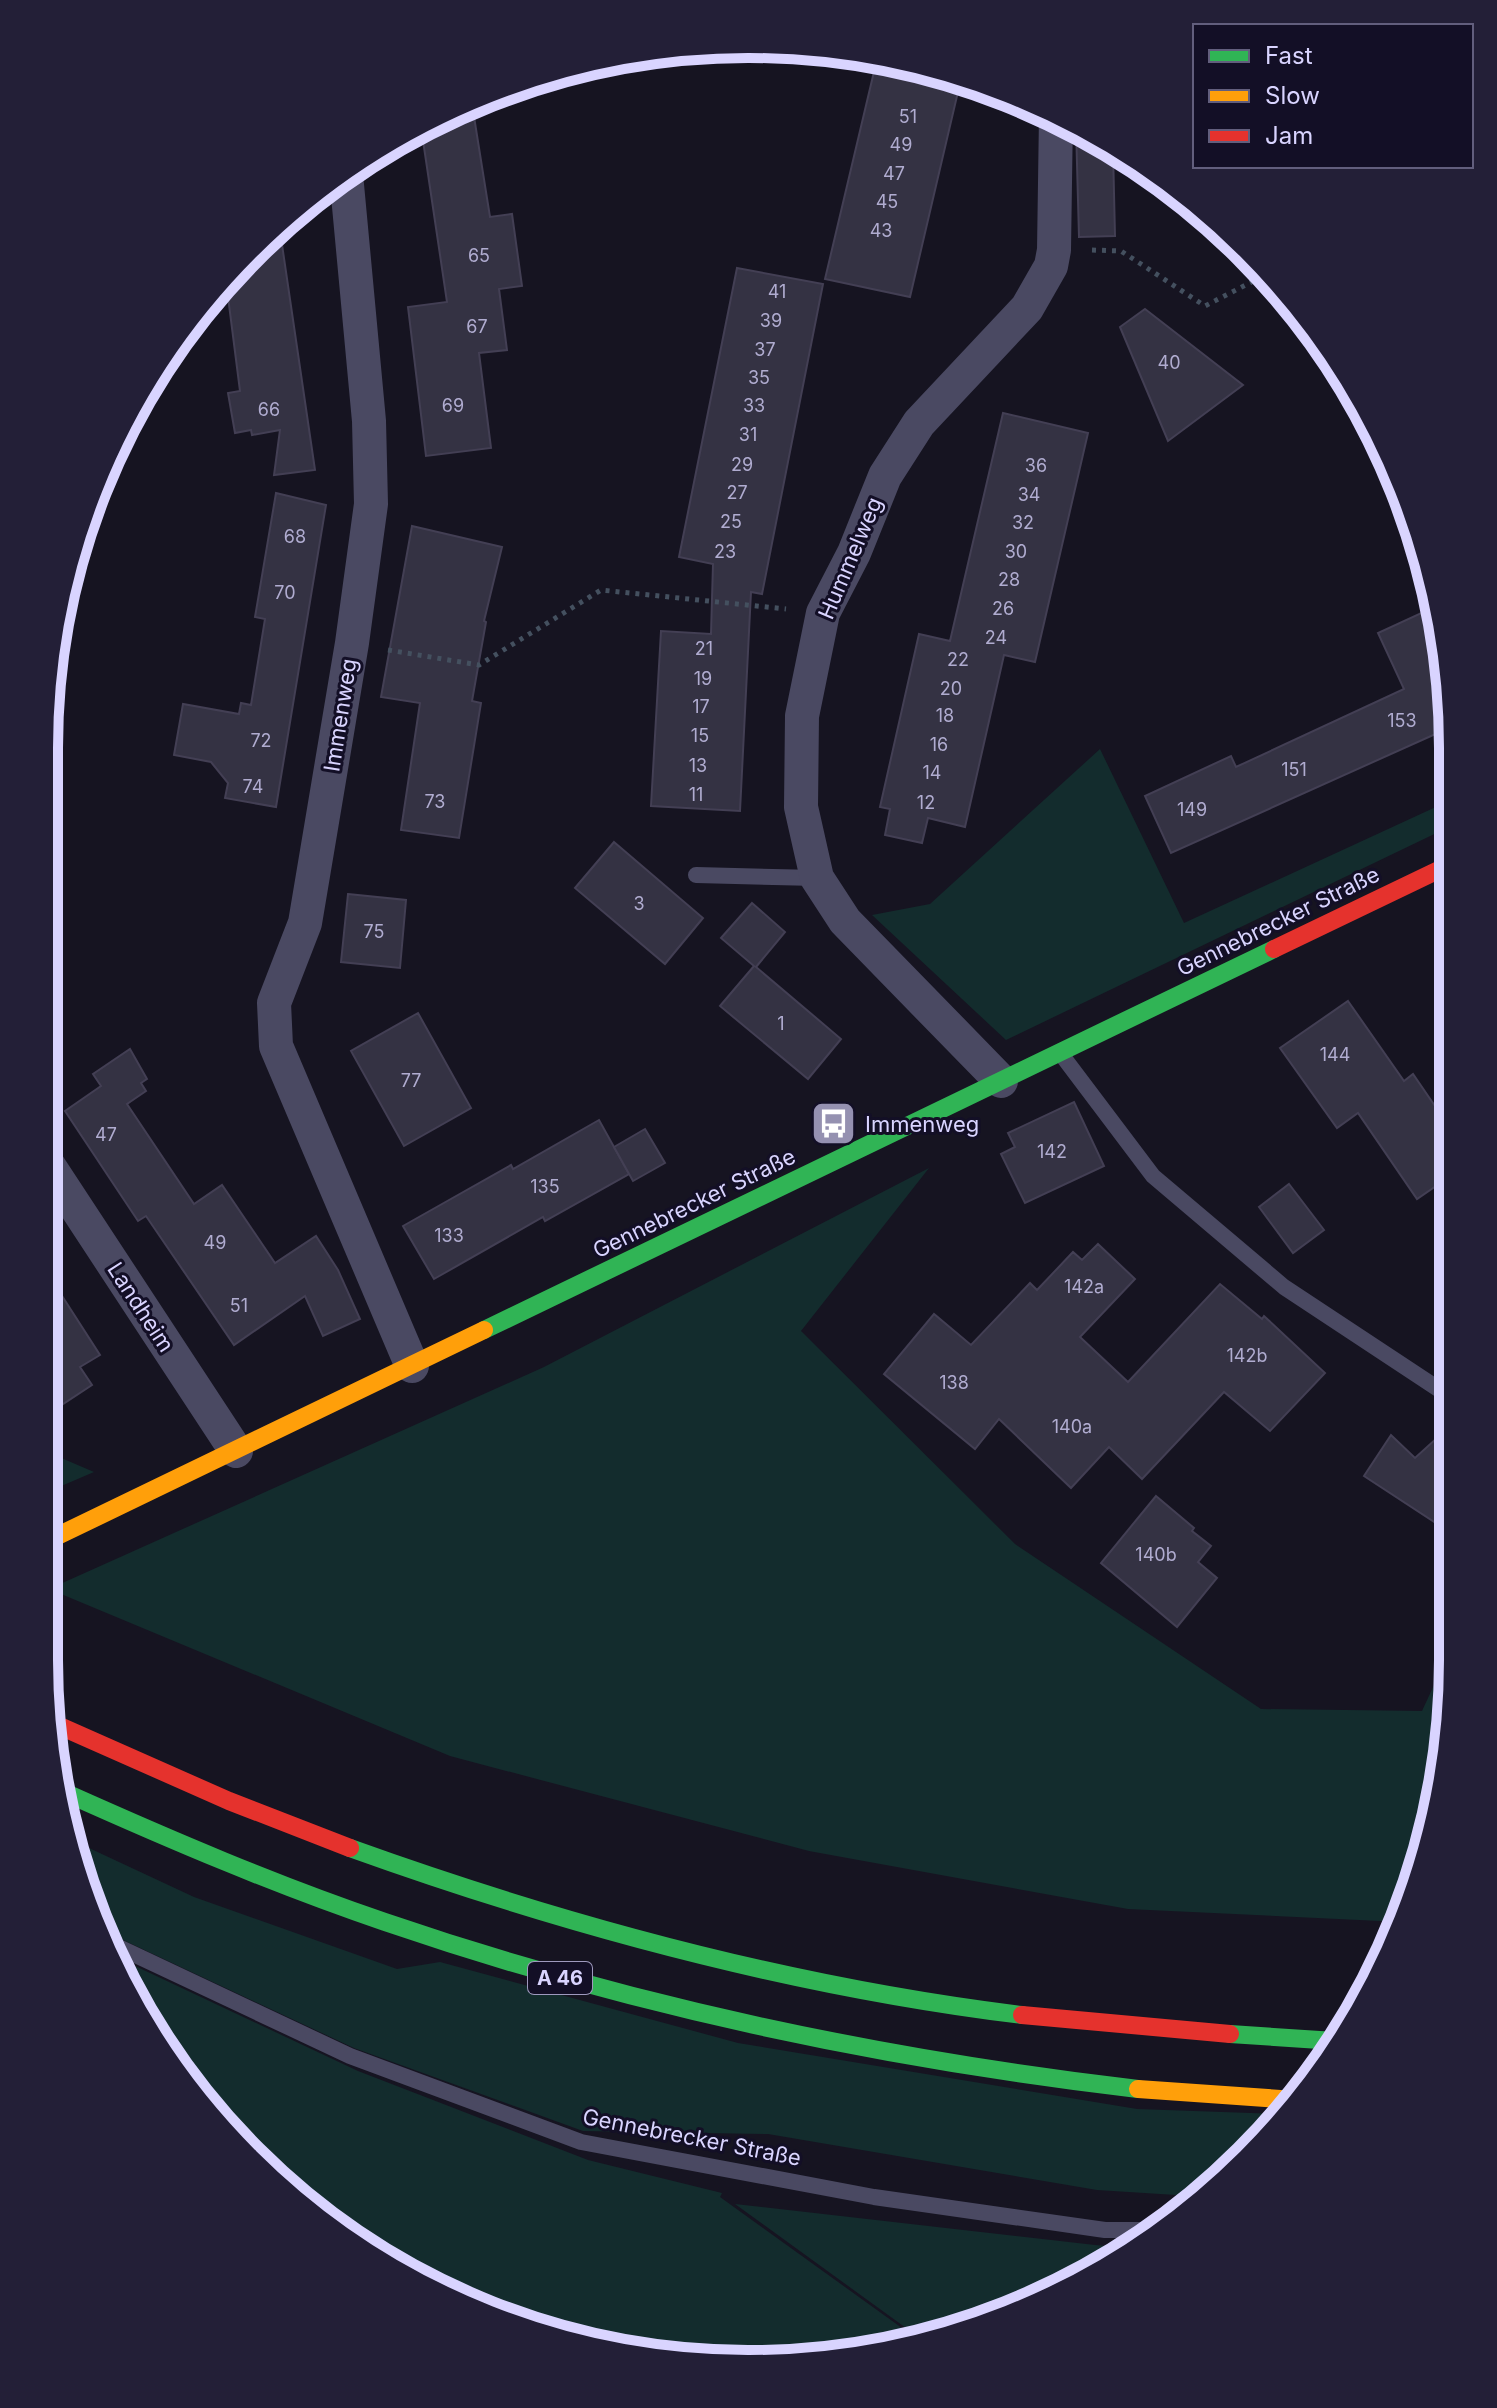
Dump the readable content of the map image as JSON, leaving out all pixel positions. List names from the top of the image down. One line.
{"streets":{"main road":["Gennebrecker Straße","A 46"],"street":["Hummelweg","Immenweg","Landheim"]},"crossings":[["Hummelweg","Gennebrecker Straße"],["Immenweg","Gennebrecker Straße"],["Gennebrecker Straße","Landheim"]],"places":{"bus stop":["Immenweg"]},"house_numbers":["51","49","47","45","43","65","41","39","67","37","40","35","69","33","66","31","29","36","27","34","25","32","68","23","30","28","70","26","24","21","22","19","20","17","18","153","15","72","16","13","151","14","74","11","73","12","149","3","75","1","144","77","47","142","135","133","49","142a","51","142b","138","140a","140b"],"legend":["Fast","Slow","Jam"]}
